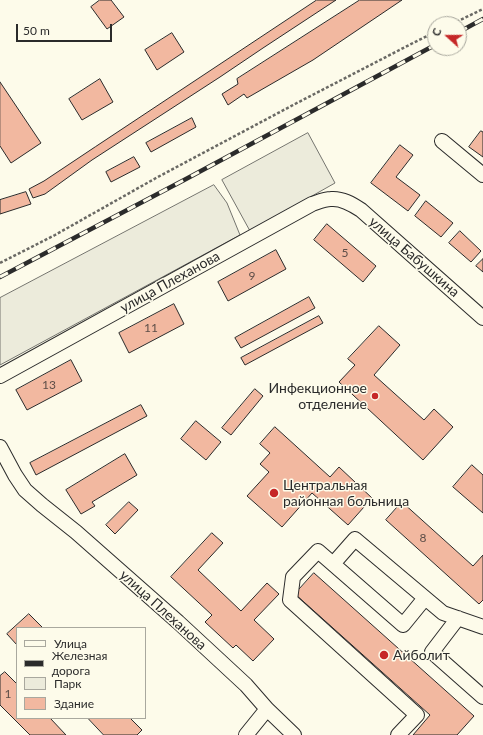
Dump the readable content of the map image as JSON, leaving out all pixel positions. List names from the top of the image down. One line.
{"streets":{"street":["улица Бабушкина","улица Плеханова"]},"crossings":[["улица Бабушкина","улица Плеханова"]],"places":["Инфекционное отделение","Центральная районная больница","Айболит"],"house_numbers":["5","9","11","13","8","1"],"legend":["Улица","Железная дорога","Парк","Здание"],"scale_bar":"50 m","north":"left"}
